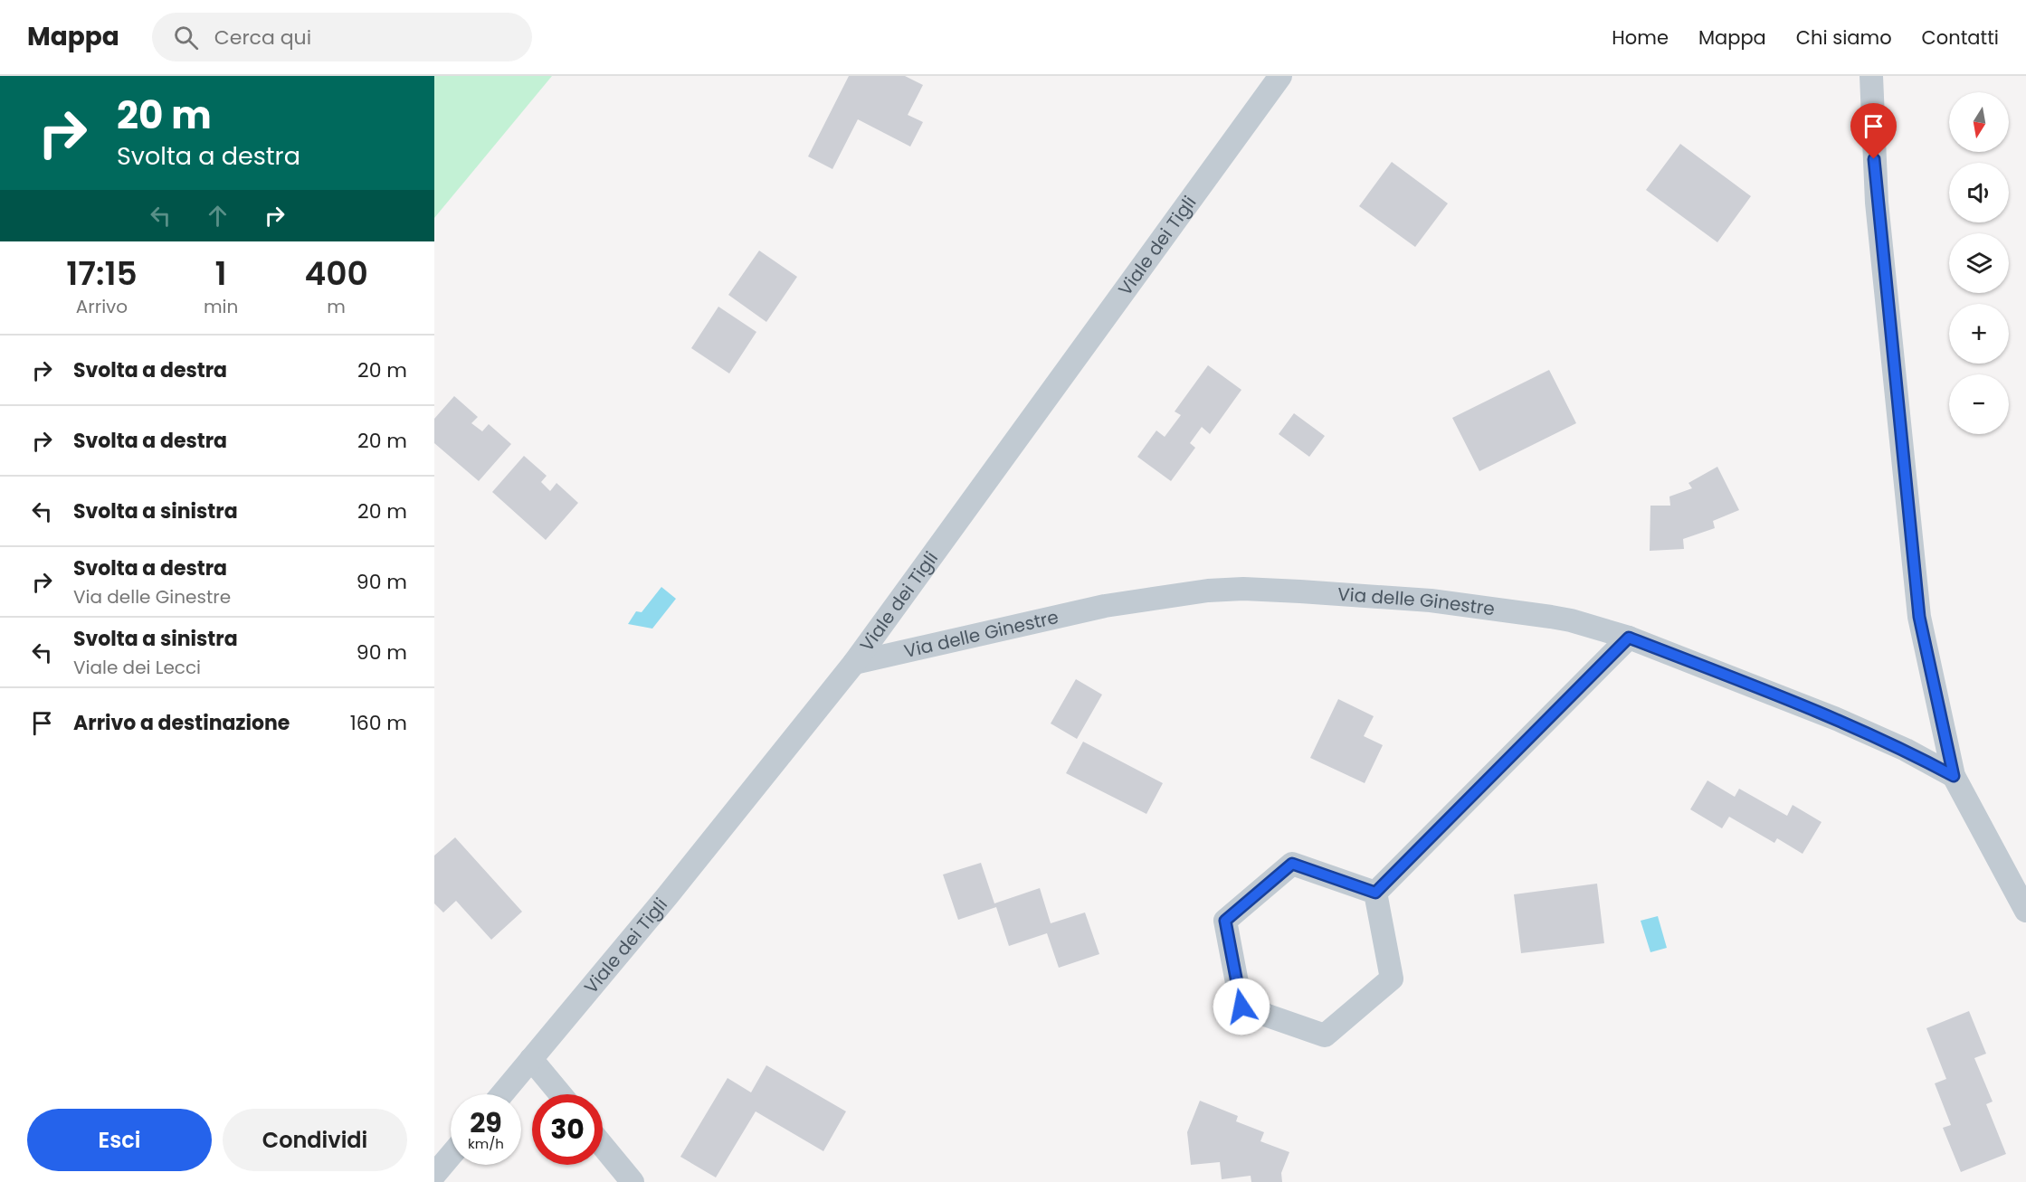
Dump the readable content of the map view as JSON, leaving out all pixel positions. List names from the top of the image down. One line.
{"streets":{"street":["Viale dei Tigli","Via delle Ginestre"]},"crossings":[["Viale dei Tigli","Via delle Ginestre"]],"north":"bottom","page":{"header":"Mappa","search":"Cerca qui","nav":["Home","Mappa","Chi siamo","Contatti"],"turn":["20 m","Svolta a destra"],"map_buttons":["+","−"],"eta":["17:15","Arrivo","1","min","400","m"],"list":[{"name":"Svolta a destra","value":"20 m"},{"name":"Svolta a destra","value":"20 m"},{"name":"Svolta a sinistra","value":"20 m"},{"name":"Svolta a destra","note":"Via delle Ginestre","value":"90 m"},{"name":"Svolta a sinistra","note":"Viale dei Lecci","value":"90 m"},{"name":"Arrivo a destinazione","value":"160 m"}],"speed":"29 km/h","limit":"30","buttons":["Esci","Condividi"]}}
